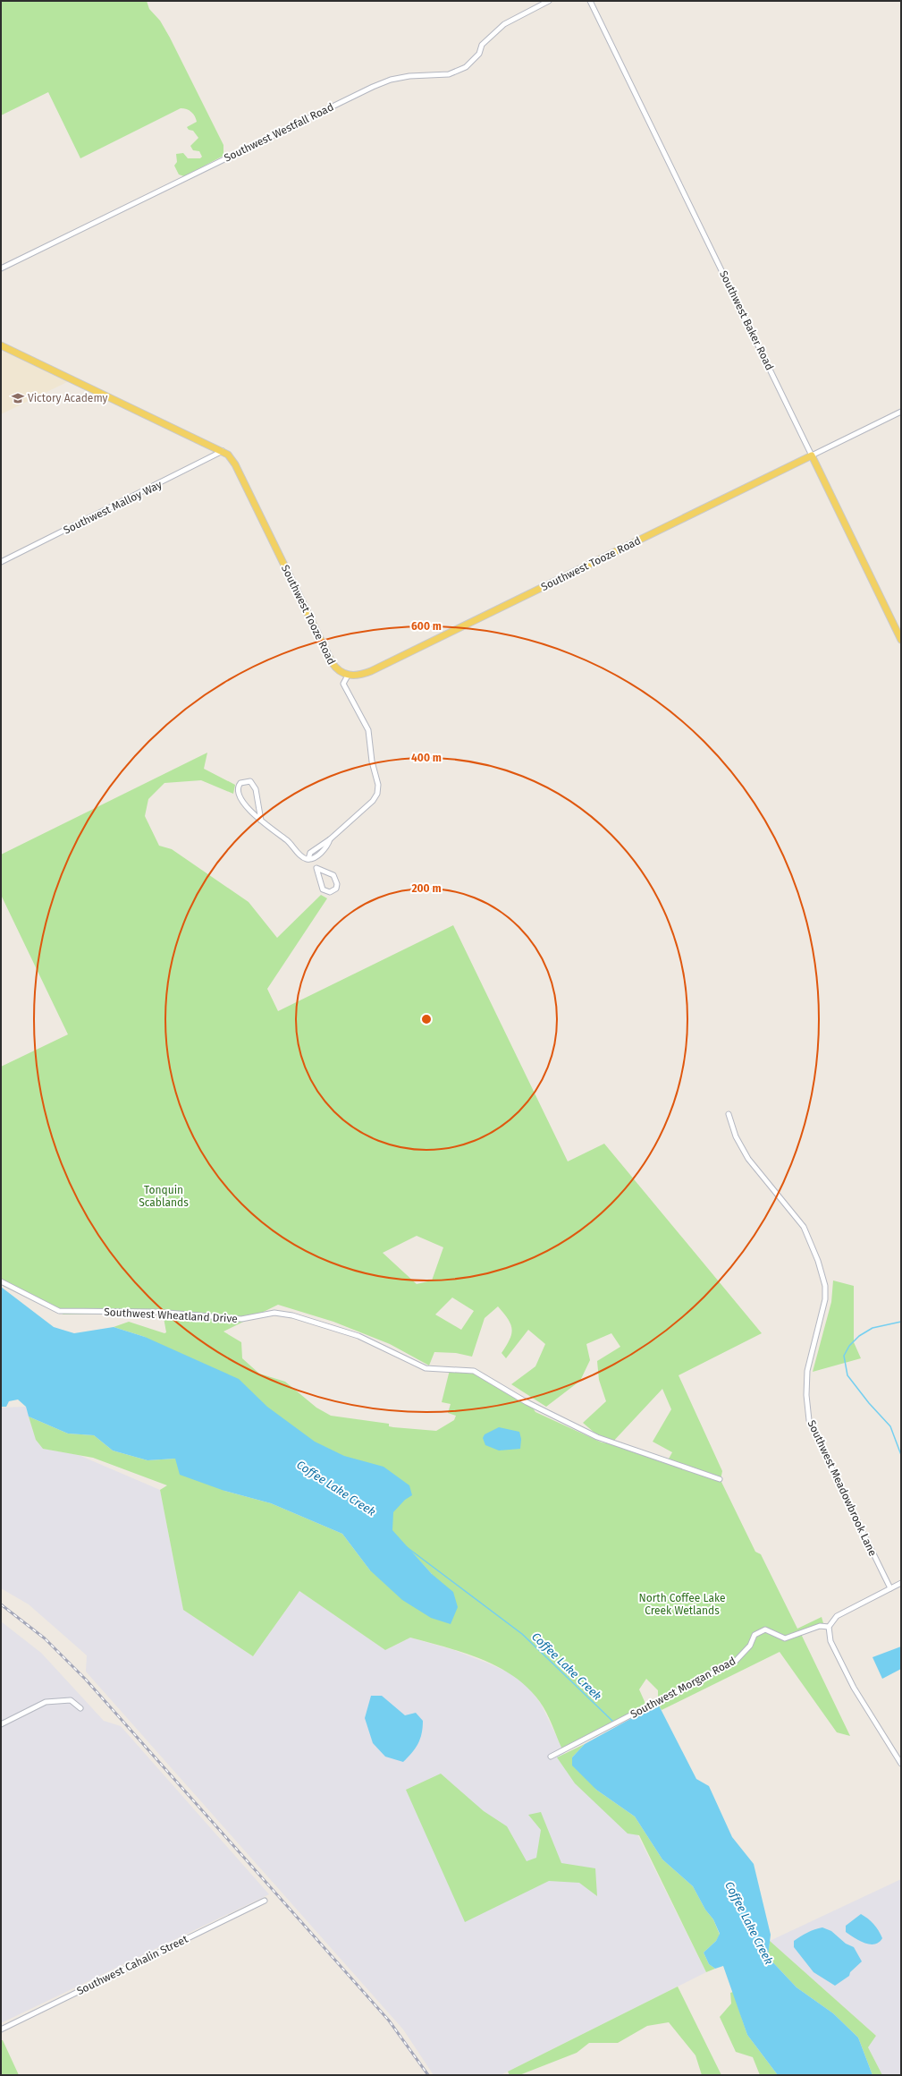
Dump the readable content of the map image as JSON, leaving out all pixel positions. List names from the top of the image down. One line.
{"streets":{"main road":["Southwest Baker Road","Southwest Tooze Road"],"street":["Southwest Westfall Road","Southwest Malloy Way","Southwest Wheatland Drive","Southwest Meadowbrook Lane","Southwest Morgan Road","Southwest Cahalin Street"]},"crossings":[["Southwest Baker Road","Southwest Tooze Road"],["Southwest Malloy Way","Southwest Tooze Road"]],"water":["Coffee Lake Creek"],"parks":["Tonquin Scablands","North Coffee Lake Creek Wetlands"],"places":{"school or university":["Victory Academy"]},"rings":["600 m","400 m","200 m"]}
